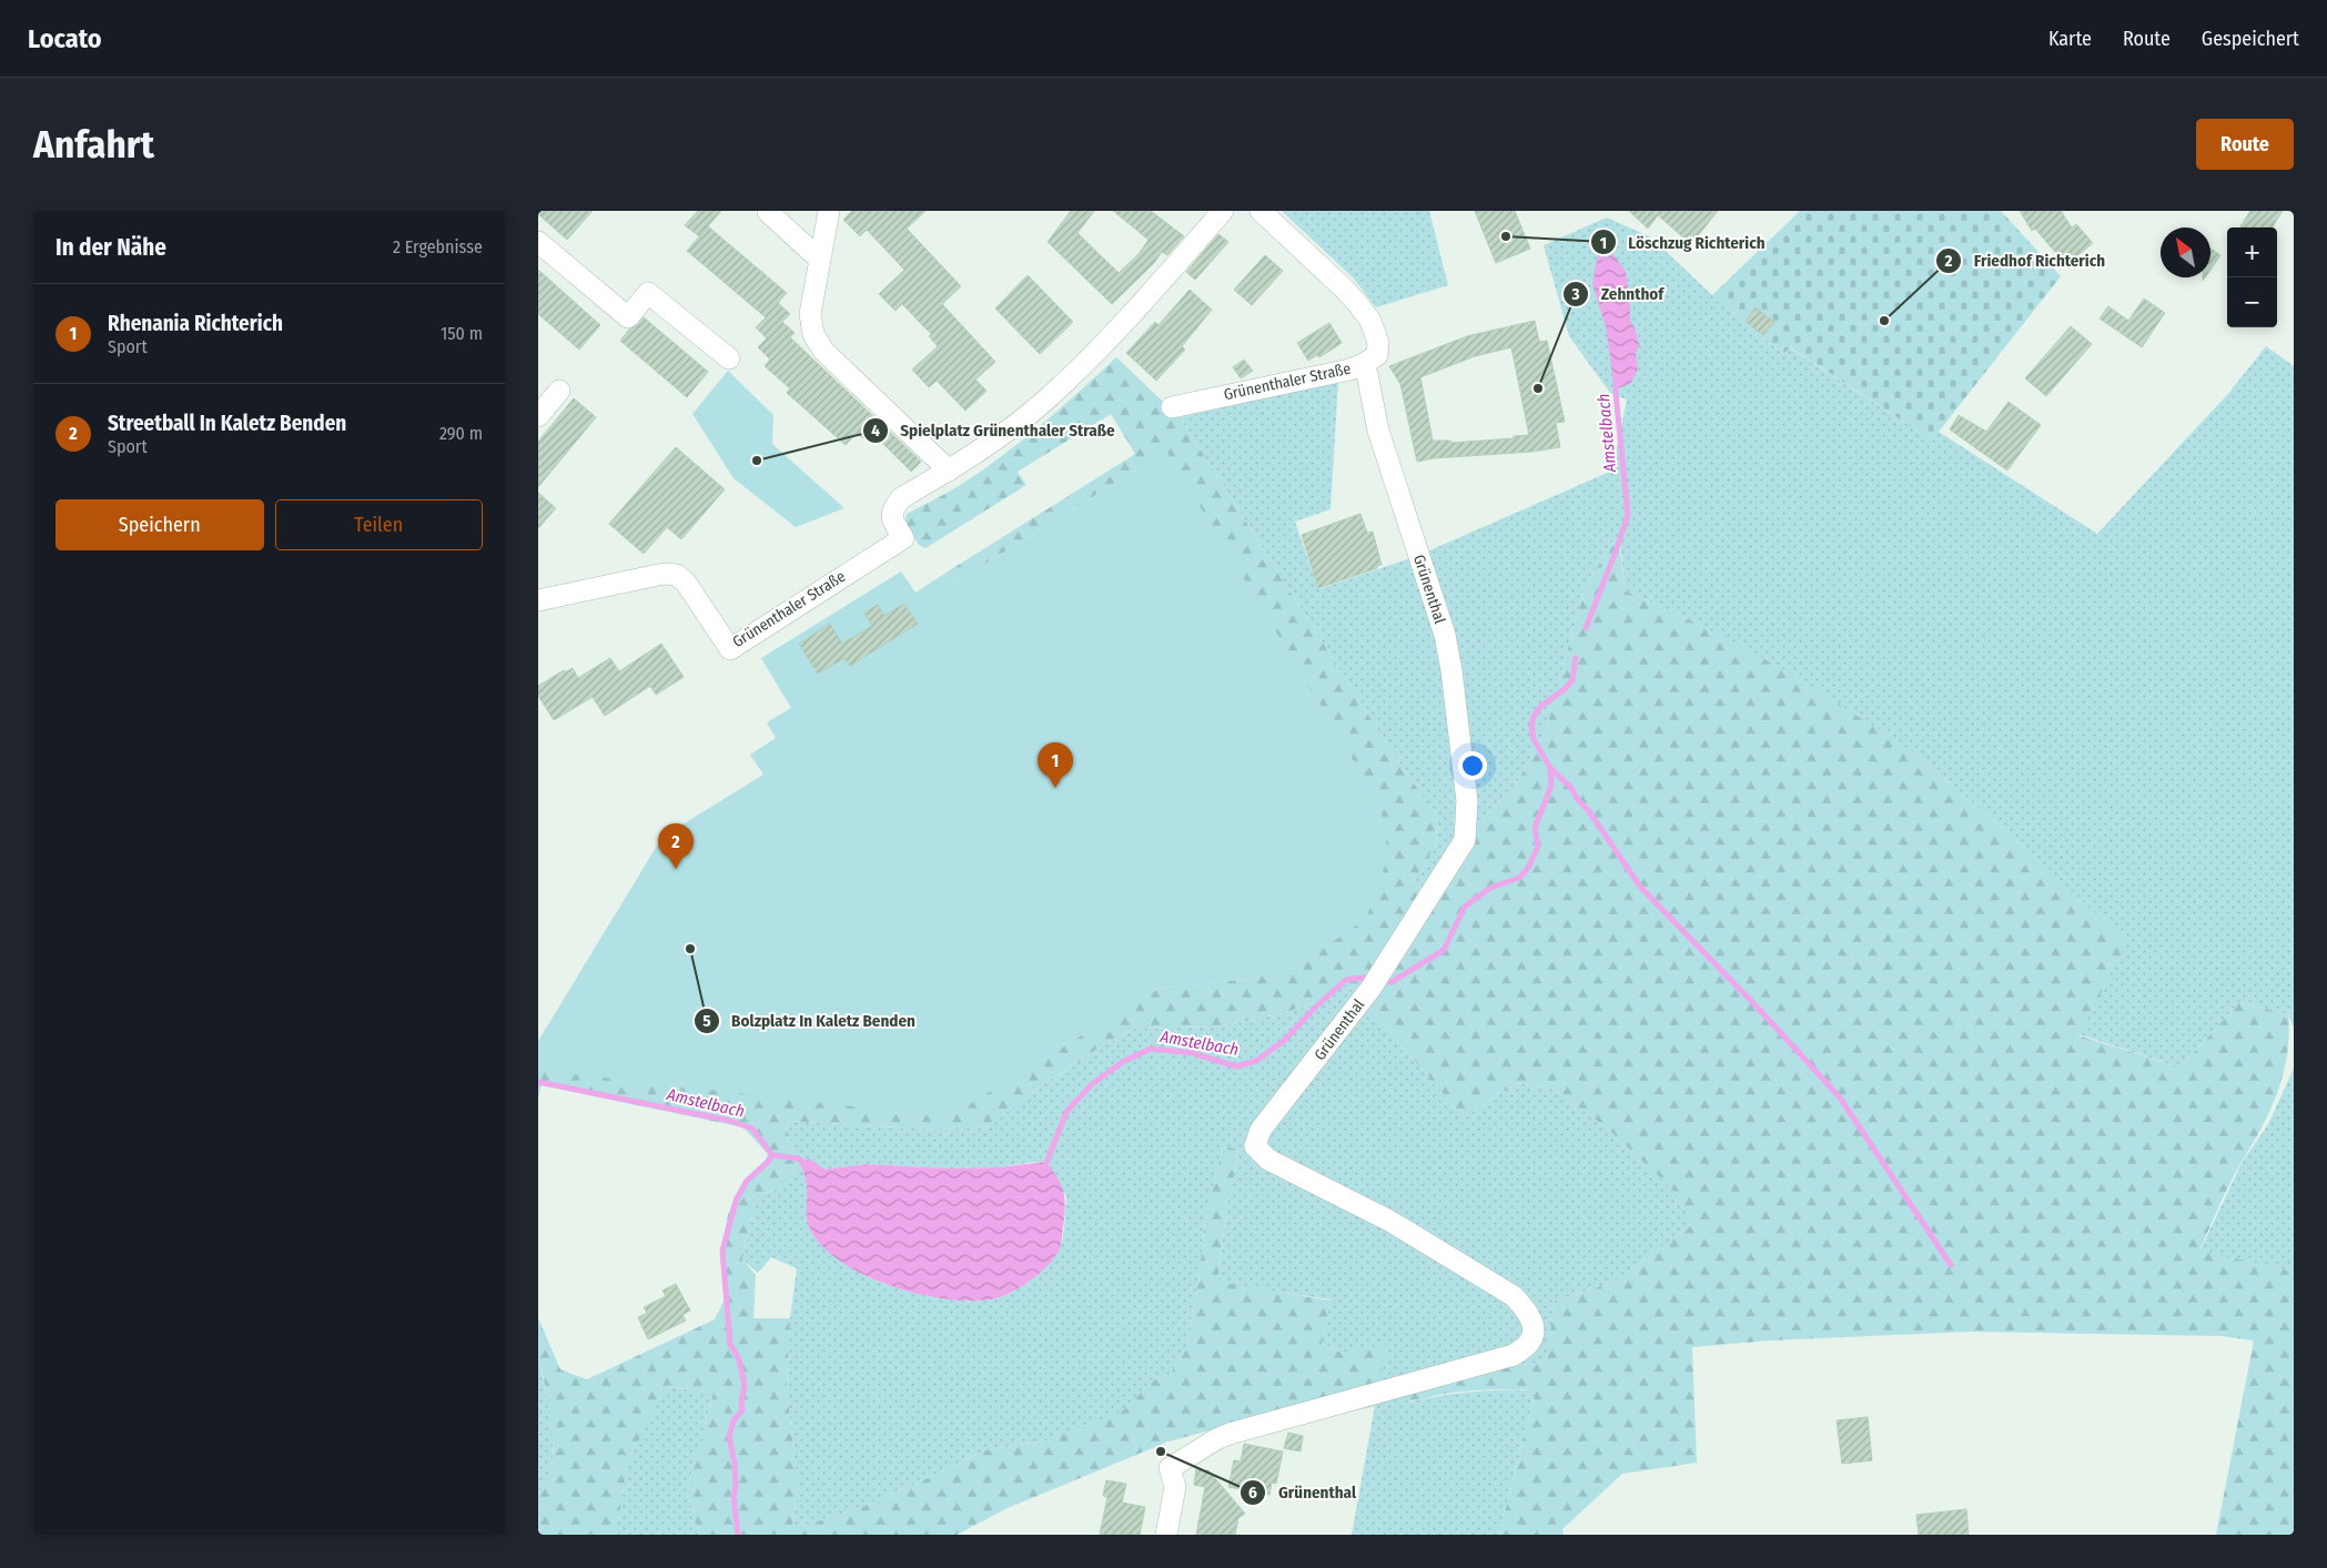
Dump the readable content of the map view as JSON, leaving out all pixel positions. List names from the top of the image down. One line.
{"streets":{"street":["Grünenthaler Straße","Grünenthal"]},"crossings":[["Grünenthaler Straße","Grünenthal"]],"water":["Amstelbach"],"places":["Löschzug Richterich","Friedhof Richterich","Zehnthof","Spielplatz Grünenthaler Straße","Bolzplatz In Kaletz Benden","Grünenthal"],"north":"top left","page":{"header":"Locato","nav":["Karte","Route","Gespeichert"],"buttons":["Route",["Speichern","Teilen"]],"title":"Anfahrt","heading":["In der Nähe","2 Ergebnisse"],"map_buttons":["+","−"],"list":[{"mark":"1","name":"Rhenania Richterich","note":"Sport","value":"150 m"},{"mark":"2","name":"Streetball In Kaletz Benden","note":"Sport","value":"290 m"}],"pins":["1","2"]}}
